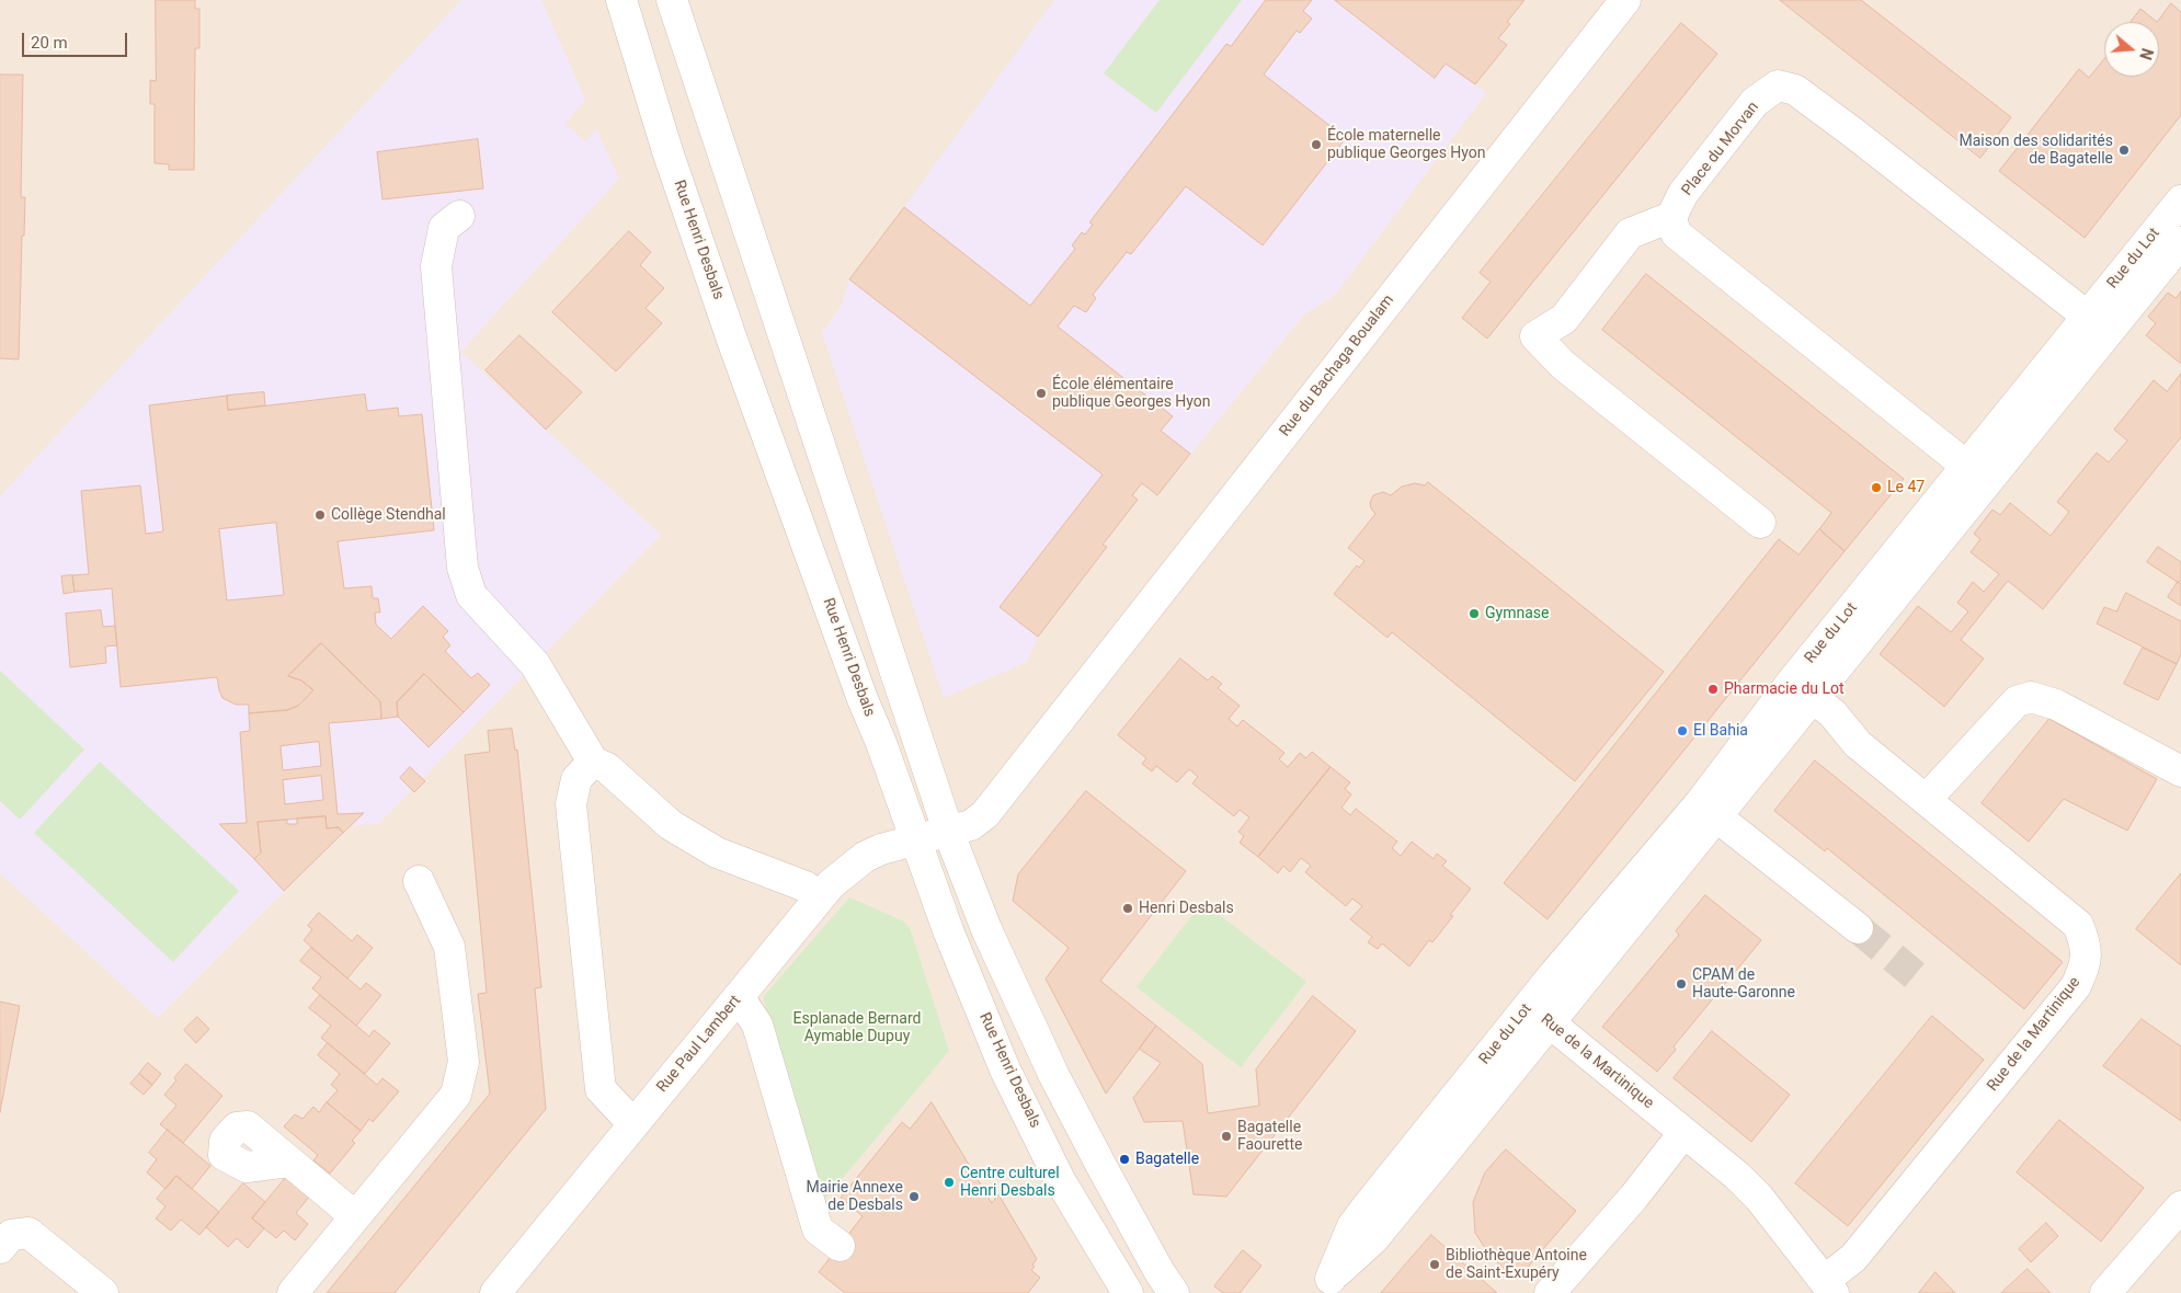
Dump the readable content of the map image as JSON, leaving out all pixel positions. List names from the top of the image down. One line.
{"streets":{"street":["Place du Morvan","Rue Henri Desbals","Rue du Lot","Rue du Bachaga Boualam","Rue de la Martinique","Rue Paul Lambert"]},"crossings":[["Place du Morvan","Rue du Lot"],["Rue Henri Desbals","Rue du Bachaga Boualam"],["Rue Henri Desbals","Rue Paul Lambert"],["Rue du Lot","Rue de la Martinique"],["Rue du Bachaga Boualam","Rue Paul Lambert"]],"parks":["Esplanade Bernard Aymable Dupuy"],"places":["École maternelle publique Georges Hyon","Maison des solidarités de Bagatelle","École élémentaire publique Georges Hyon","Le 47","Collège Stendhal","Gymnase","Pharmacie du Lot","El Bahia","Henri Desbals","CPAM de Haute-Garonne","Bagatelle Faourette","Bagatelle","Centre culturel Henri Desbals","Mairie Annexe de Desbals","Bibliothèque Antoine de Saint-Exupéry"],"scale_bar":"20 m","north":"right"}
